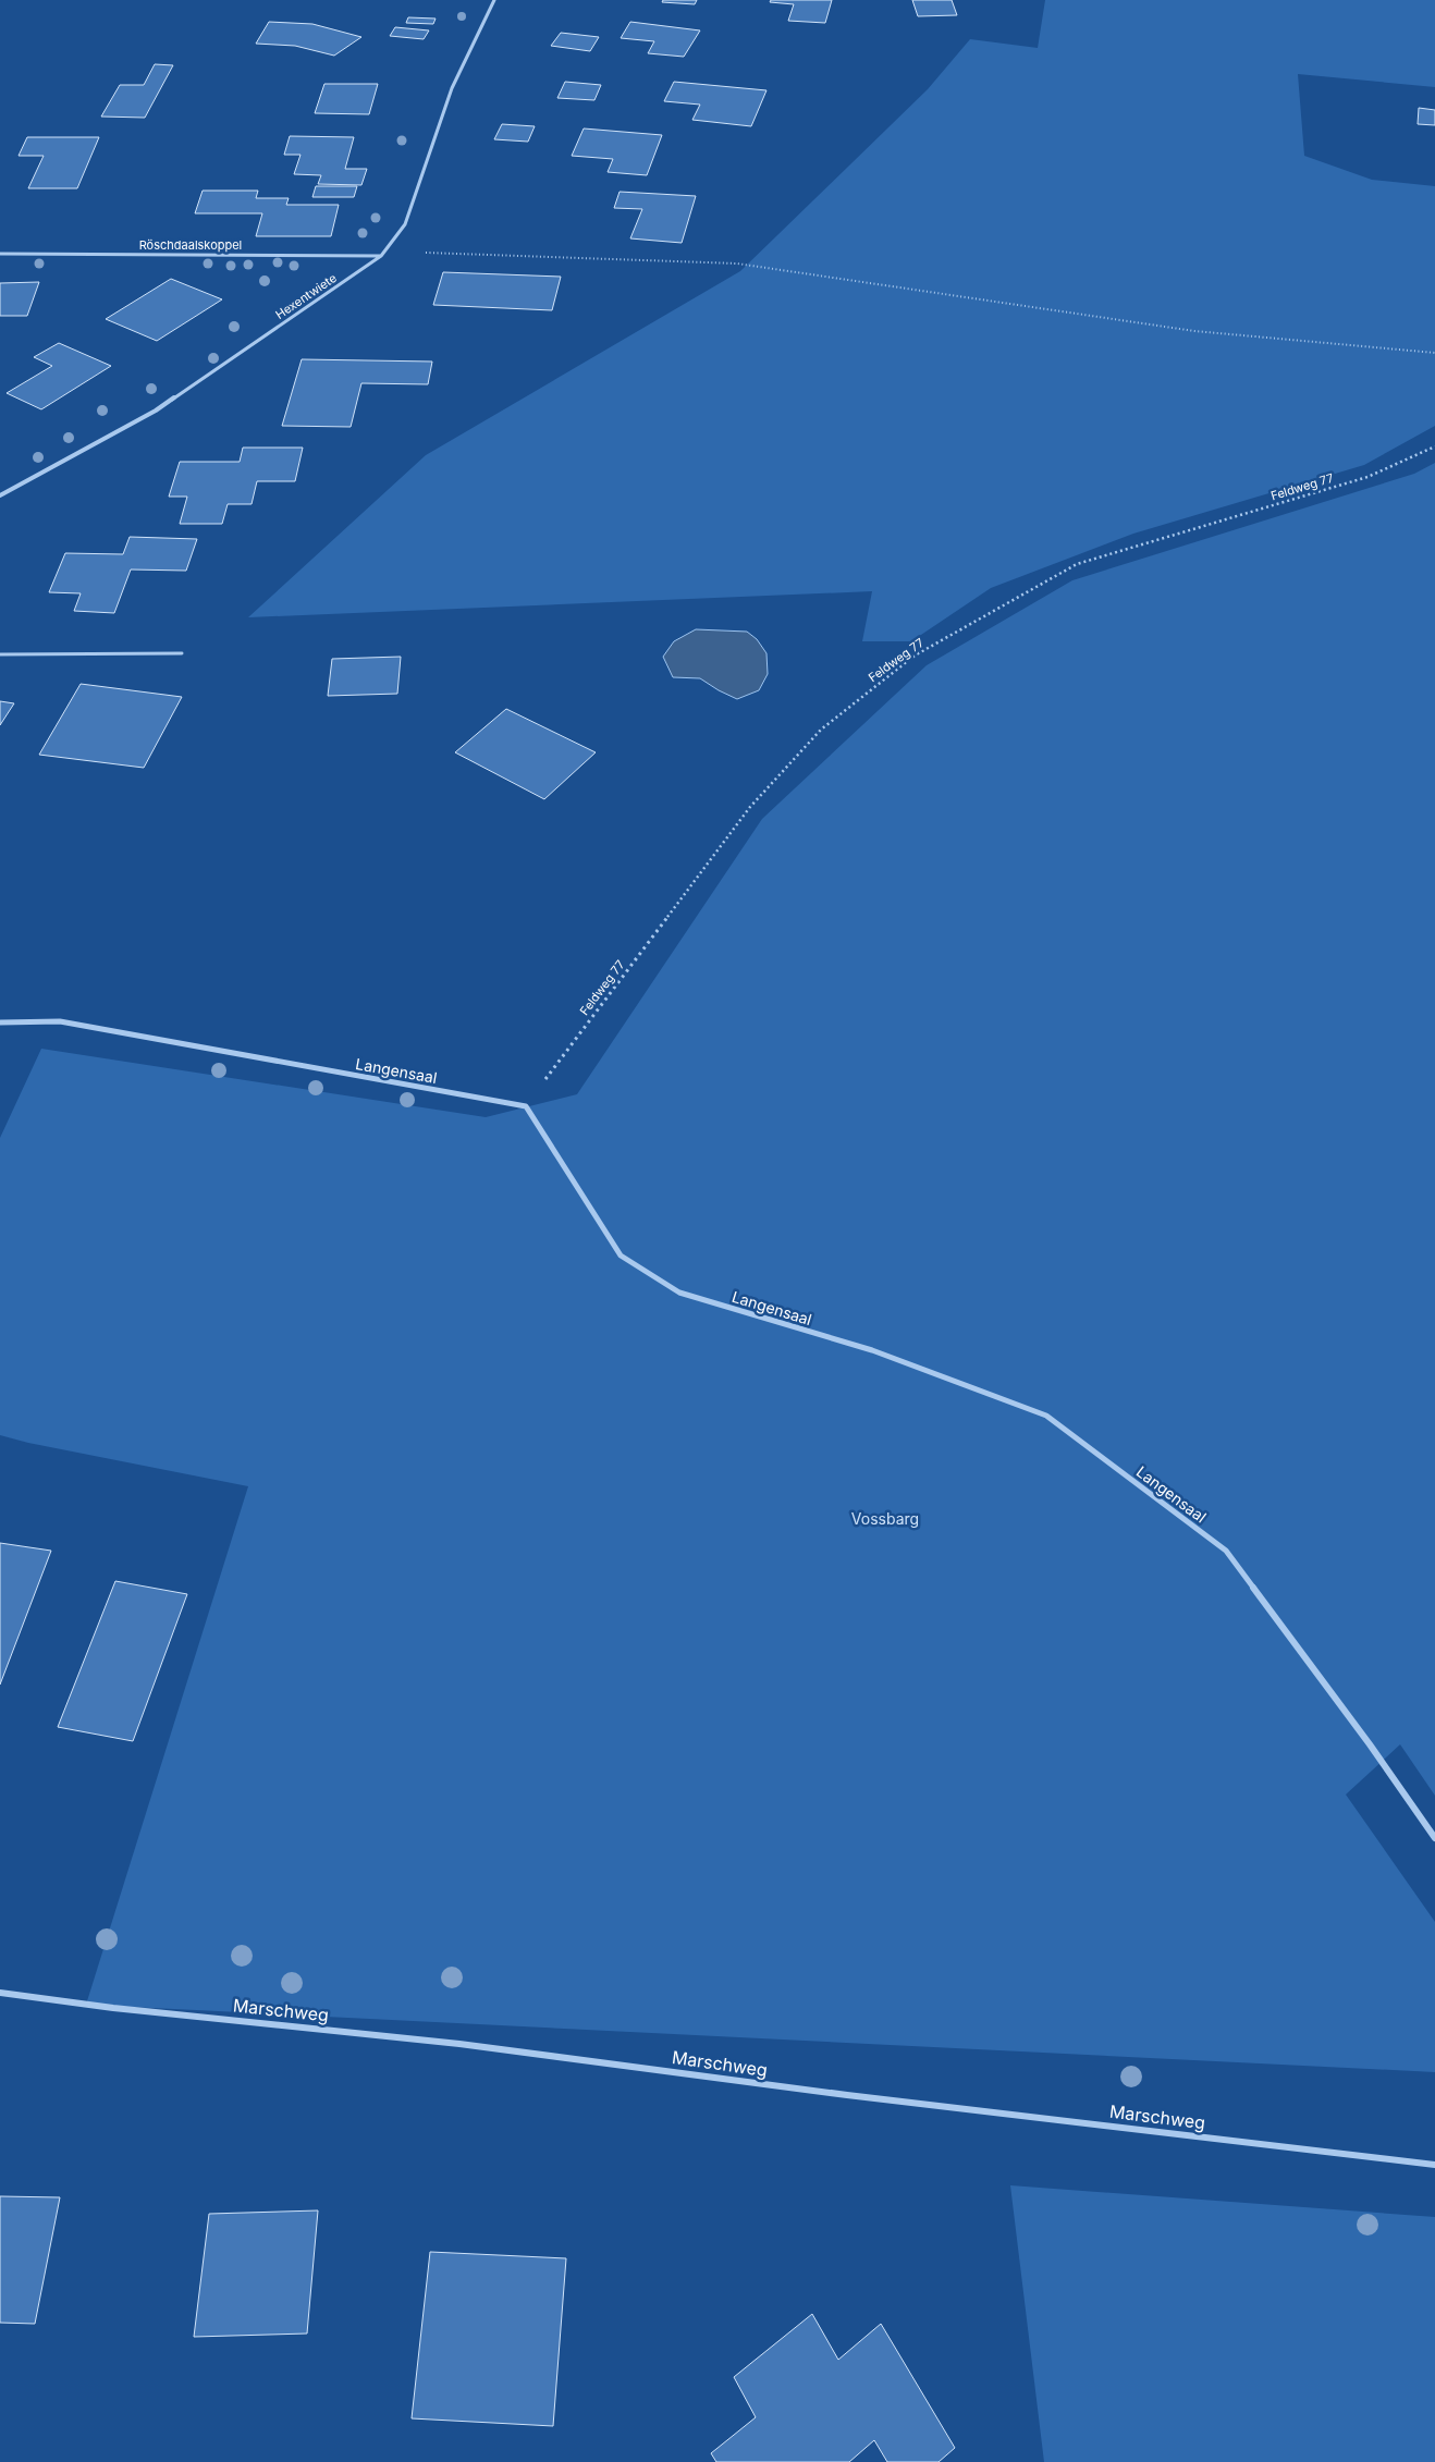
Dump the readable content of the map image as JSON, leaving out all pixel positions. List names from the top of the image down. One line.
{"streets":{"street":["Röschdaalskoppel","Hexentwiete","Langensaal","Marschweg"],"path":["Feldweg 77"]},"crossings":[["Röschdaalskoppel","Hexentwiete"],["Feldweg 77","Langensaal"]],"parks":["Vossbarg"]}
